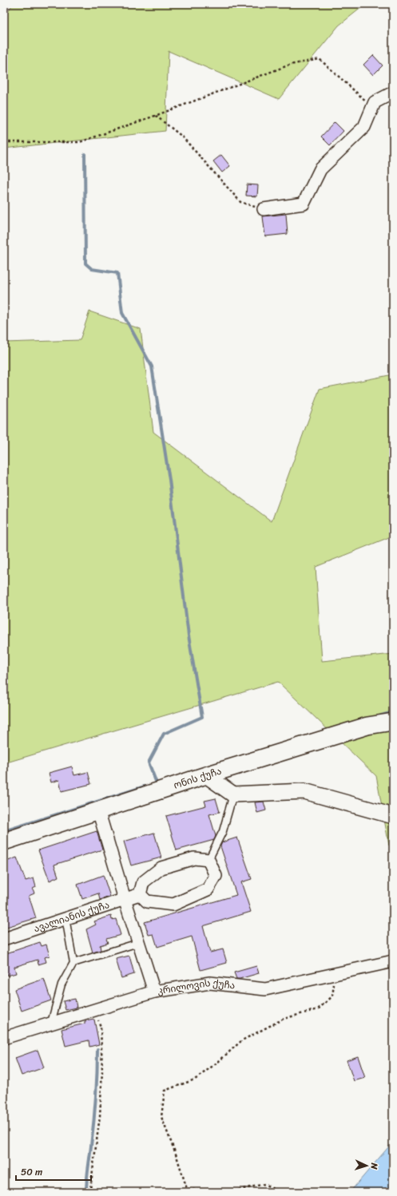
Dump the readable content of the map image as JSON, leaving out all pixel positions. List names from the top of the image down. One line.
{"streets":{"main road":["ონის ქუჩა"],"street":["ავალიანის ქუჩა","კრილოვის ქუჩა"]},"scale_bar":"50 m","north":"right"}
